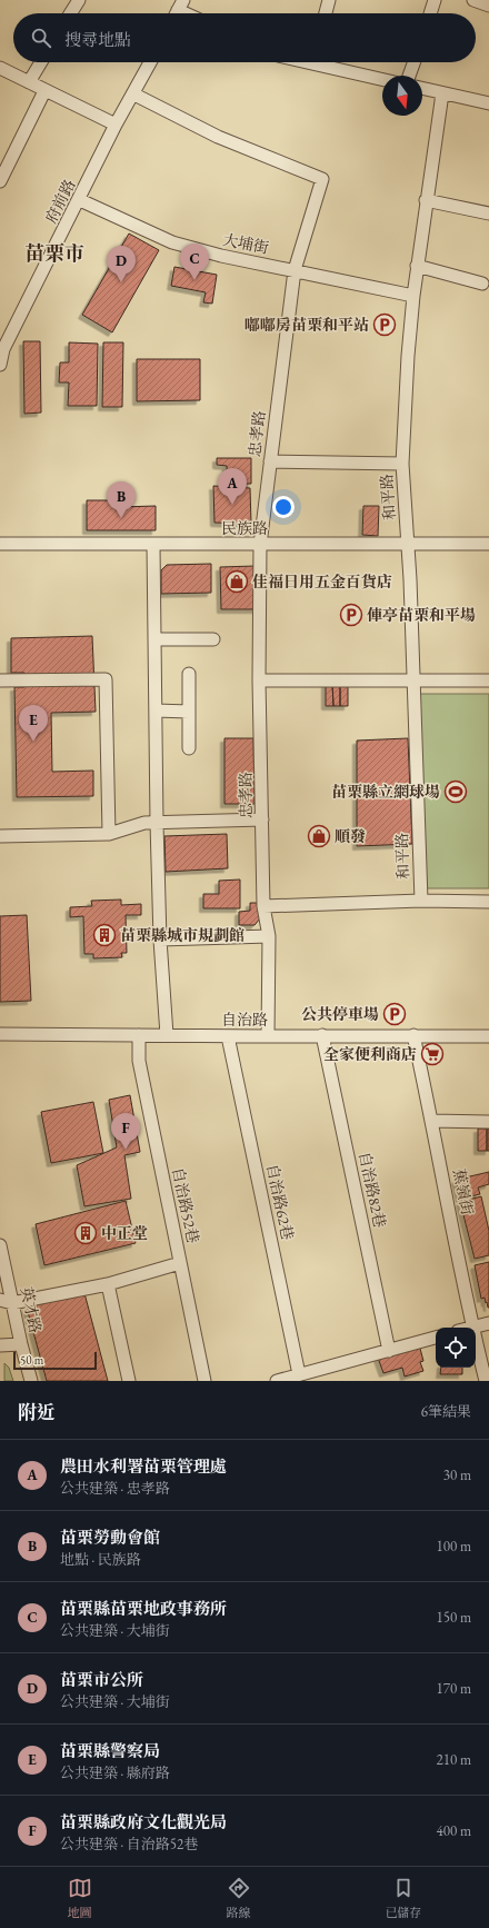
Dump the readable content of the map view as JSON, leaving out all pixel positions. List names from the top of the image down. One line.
{"streets":{"street":["府前路","大埔街","忠孝路","和平路","民族路","自治路","自治路82巷","蕉嶺街","自治路62巷","自治路52巷","英才路"]},"crossings":[["府前路","大埔街"],["府前路","忠孝路"],["大埔街","忠孝路"],["大埔街","和平路"],["忠孝路","民族路"],["忠孝路","自治路"],["和平路","民族路"],["自治路","自治路82巷"],["自治路","蕉嶺街"],["自治路","自治路62巷"],["自治路","自治路52巷"]],"districts":["苗栗市"],"places":{"parking":["嘟嘟房苗栗和平站","俥亭苗栗和平場","公共停車場"],"shop":["佳福日用五金百貨店","順發"],"sports":["苗栗縣立網球場"],"building":["苗栗縣城市規劃館","中正堂"],"supermarket":["全家便利商店"]},"scale_bar":"50 m","north":"bottom","page":{"search":"搜尋地點","pins":["C","D","A","B","E","F"],"scale":"50 m","heading":["附近","6筆結果"],"list":[{"mark":"A","name":"農田水利署苗栗管理處","note":"公共建築 · 忠孝路","value":"30 m"},{"mark":"B","name":"苗栗勞動會館","note":"地點 · 民族路","value":"100 m"},{"mark":"C","name":"苗栗縣苗栗地政事務所","note":"公共建築 · 大埔街","value":"150 m"},{"mark":"D","name":"苗栗市公所","note":"公共建築 · 大埔街","value":"170 m"},{"mark":"E","name":"苗栗縣警察局","note":"公共建築 · 縣府路","value":"210 m"},{"mark":"F","name":"苗栗縣政府文化觀光局","note":"公共建築 · 自治路52巷","value":"400 m"}],"nav":["地圖","路線","已儲存"]}}
